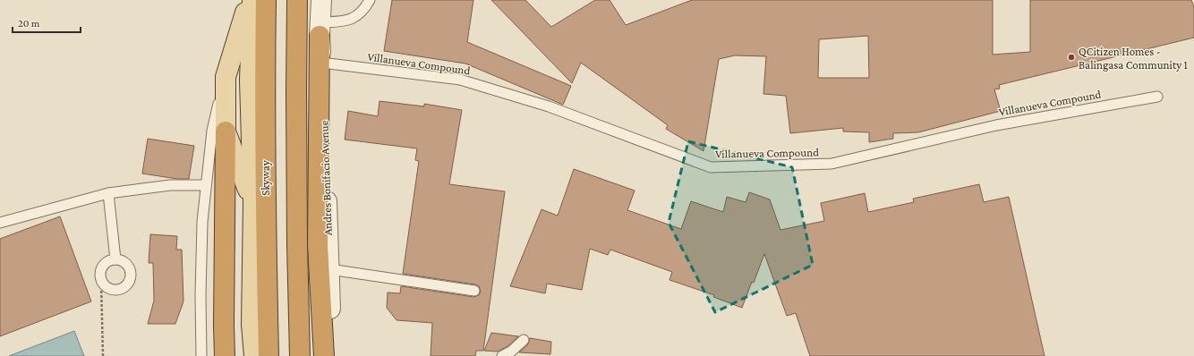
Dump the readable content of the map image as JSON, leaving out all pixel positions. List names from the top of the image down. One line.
{"streets":{"highway":["Skyway"],"street":["Andres Bonifacio Avenue"],"lane":["Villanueva Compound"]},"crossings":[["Villanueva Compound","Andres Bonifacio Avenue"]],"places":["QCitizen Homes - Balingasa Community 1"],"scale_bar":"20 m"}
